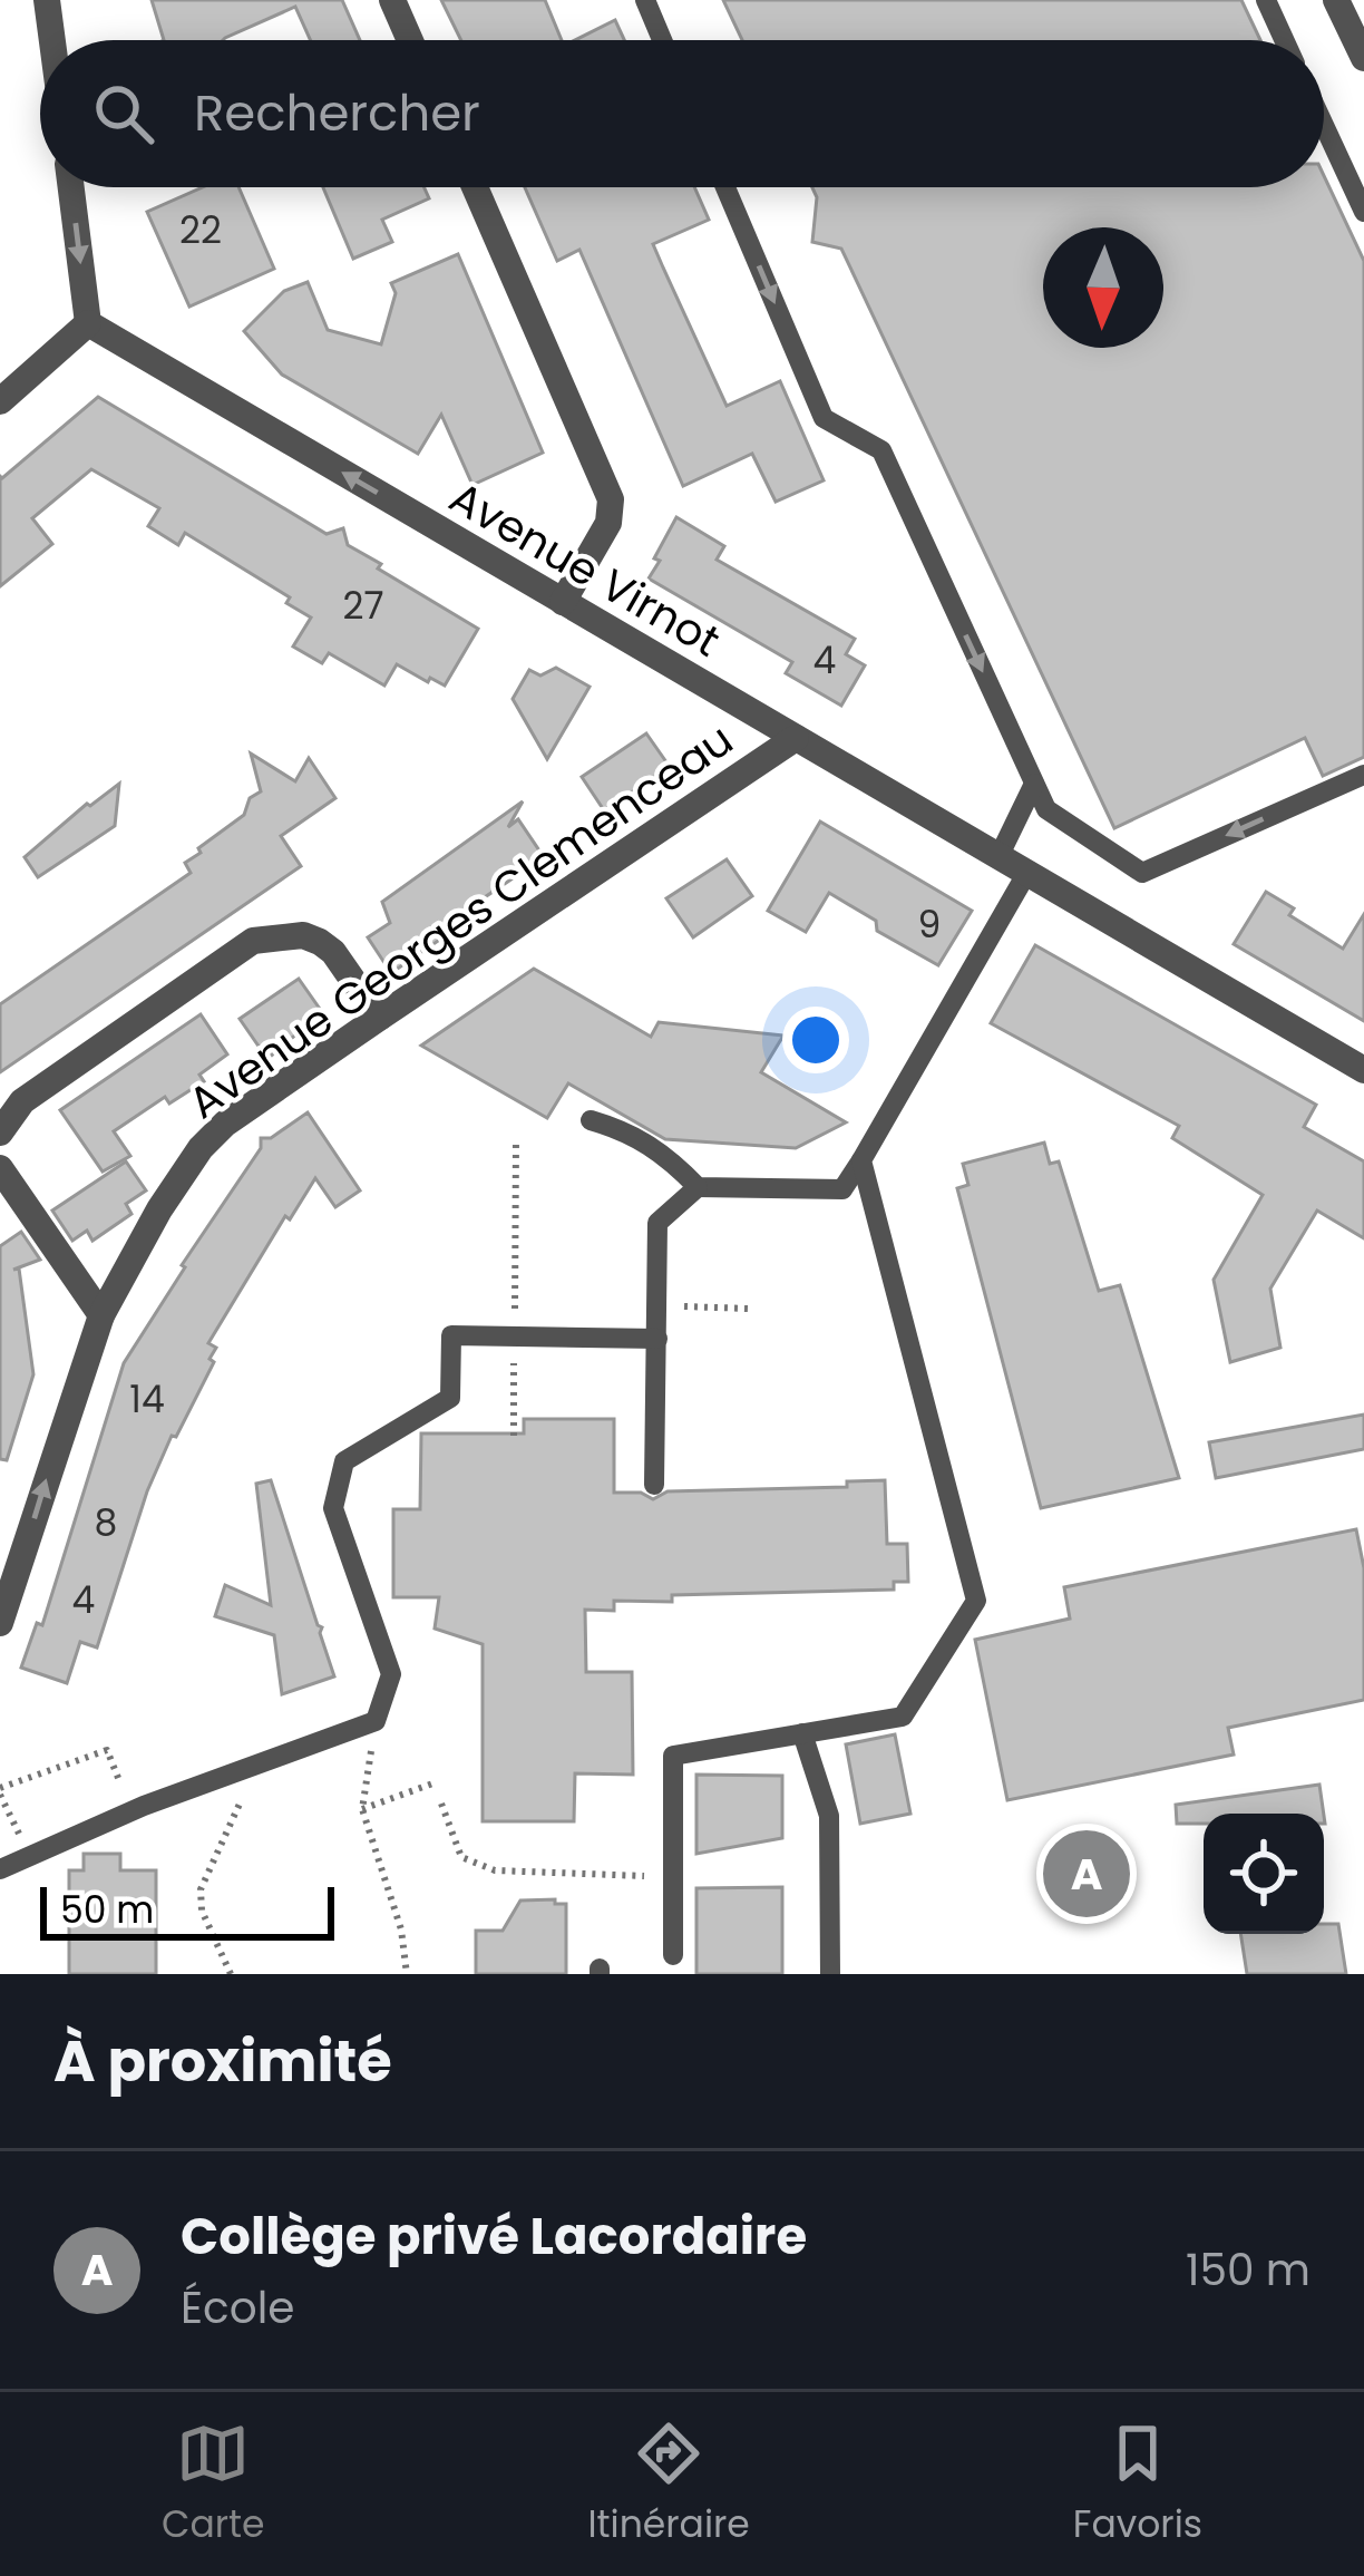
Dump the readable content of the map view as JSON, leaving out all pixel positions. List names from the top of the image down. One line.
{"streets":{"street":["Avenue Virnot","Avenue Georges Clemenceau"]},"crossings":[["Avenue Virnot","Avenue Georges Clemenceau"]],"one_way":["Avenue Virnot"],"house_numbers":["22","27","4","9","14","8","4"],"scale_bar":"50 m","north":"bottom","page":{"search":"Rechercher","pins":"A","scale":"50 m","heading":"À proximité","list":[{"mark":"A","name":"Collège privé Lacordaire","note":"École","value":"150 m"}],"nav":["Carte","Itinéraire","Favoris"]}}
